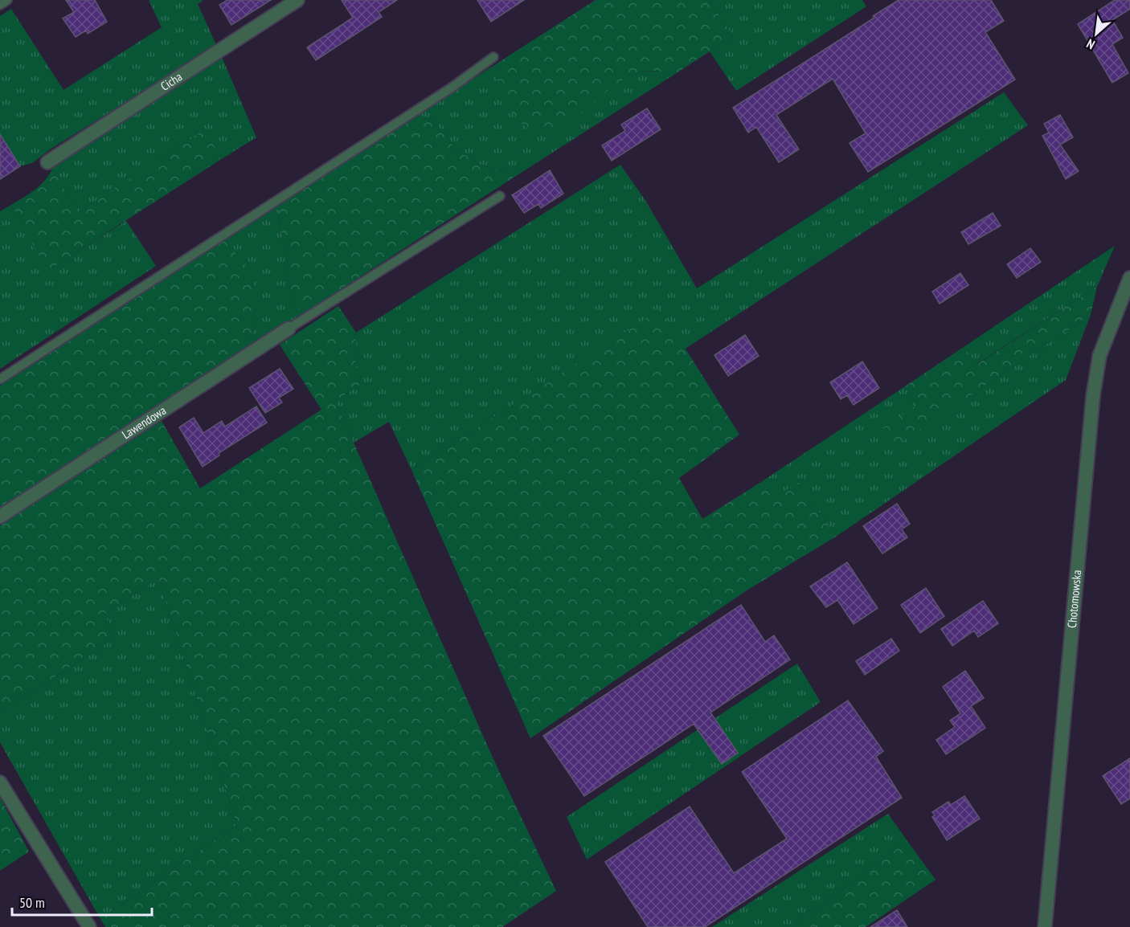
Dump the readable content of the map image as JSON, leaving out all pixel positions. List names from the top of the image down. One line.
{"streets":{"street":["Cicha","Lawendowa","Chotomowska"]},"scale_bar":"50 m","north":"bottom left"}
